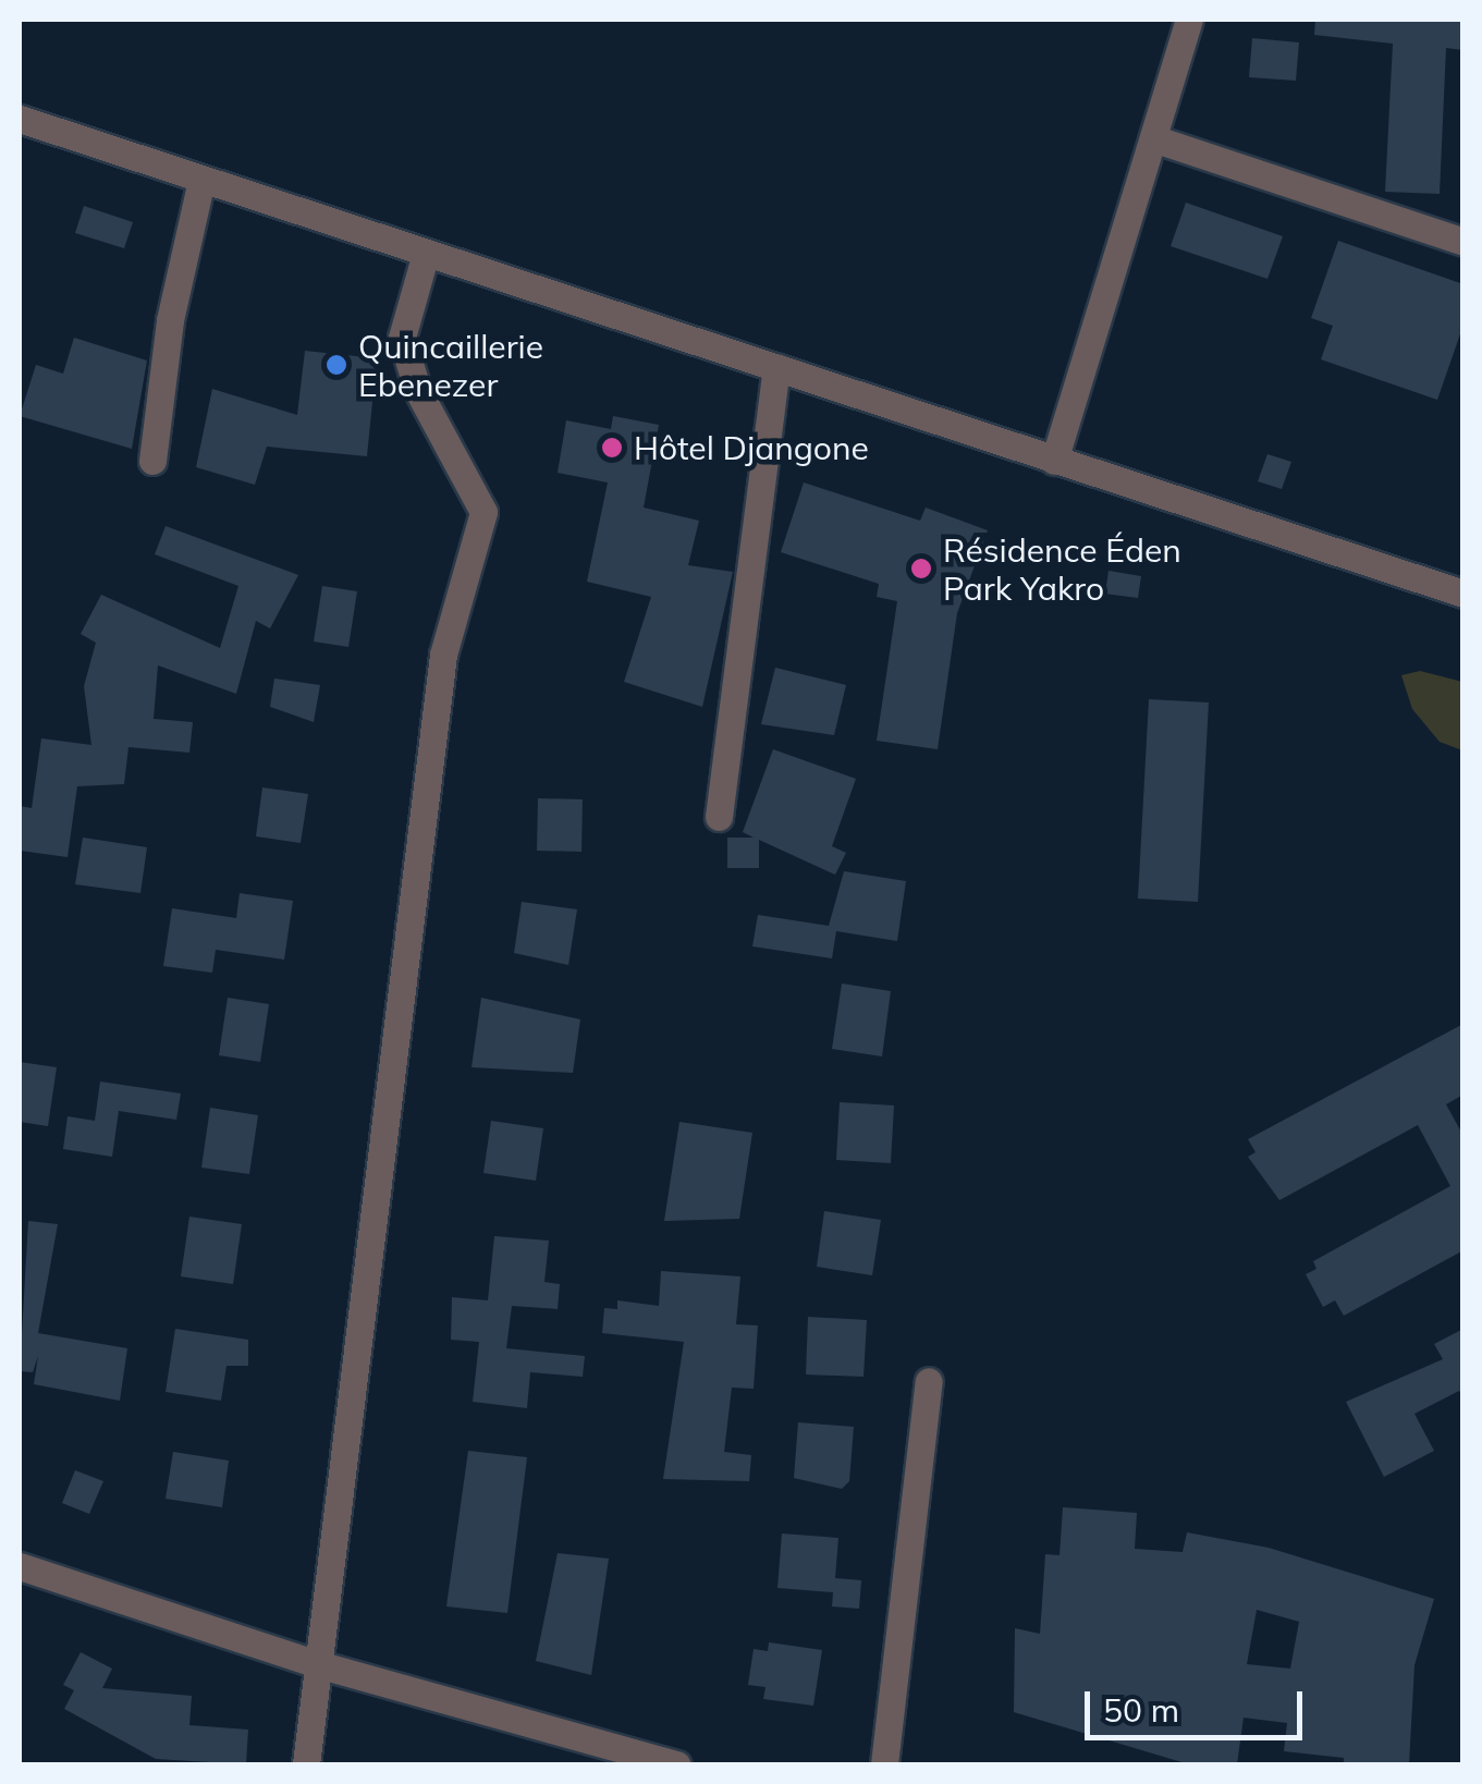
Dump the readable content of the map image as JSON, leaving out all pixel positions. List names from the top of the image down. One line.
{"places":["Quincaillerie Ebenezer","Hôtel Djangone","Résidence Éden Park Yakro"],"scale_bar":"50 m"}
